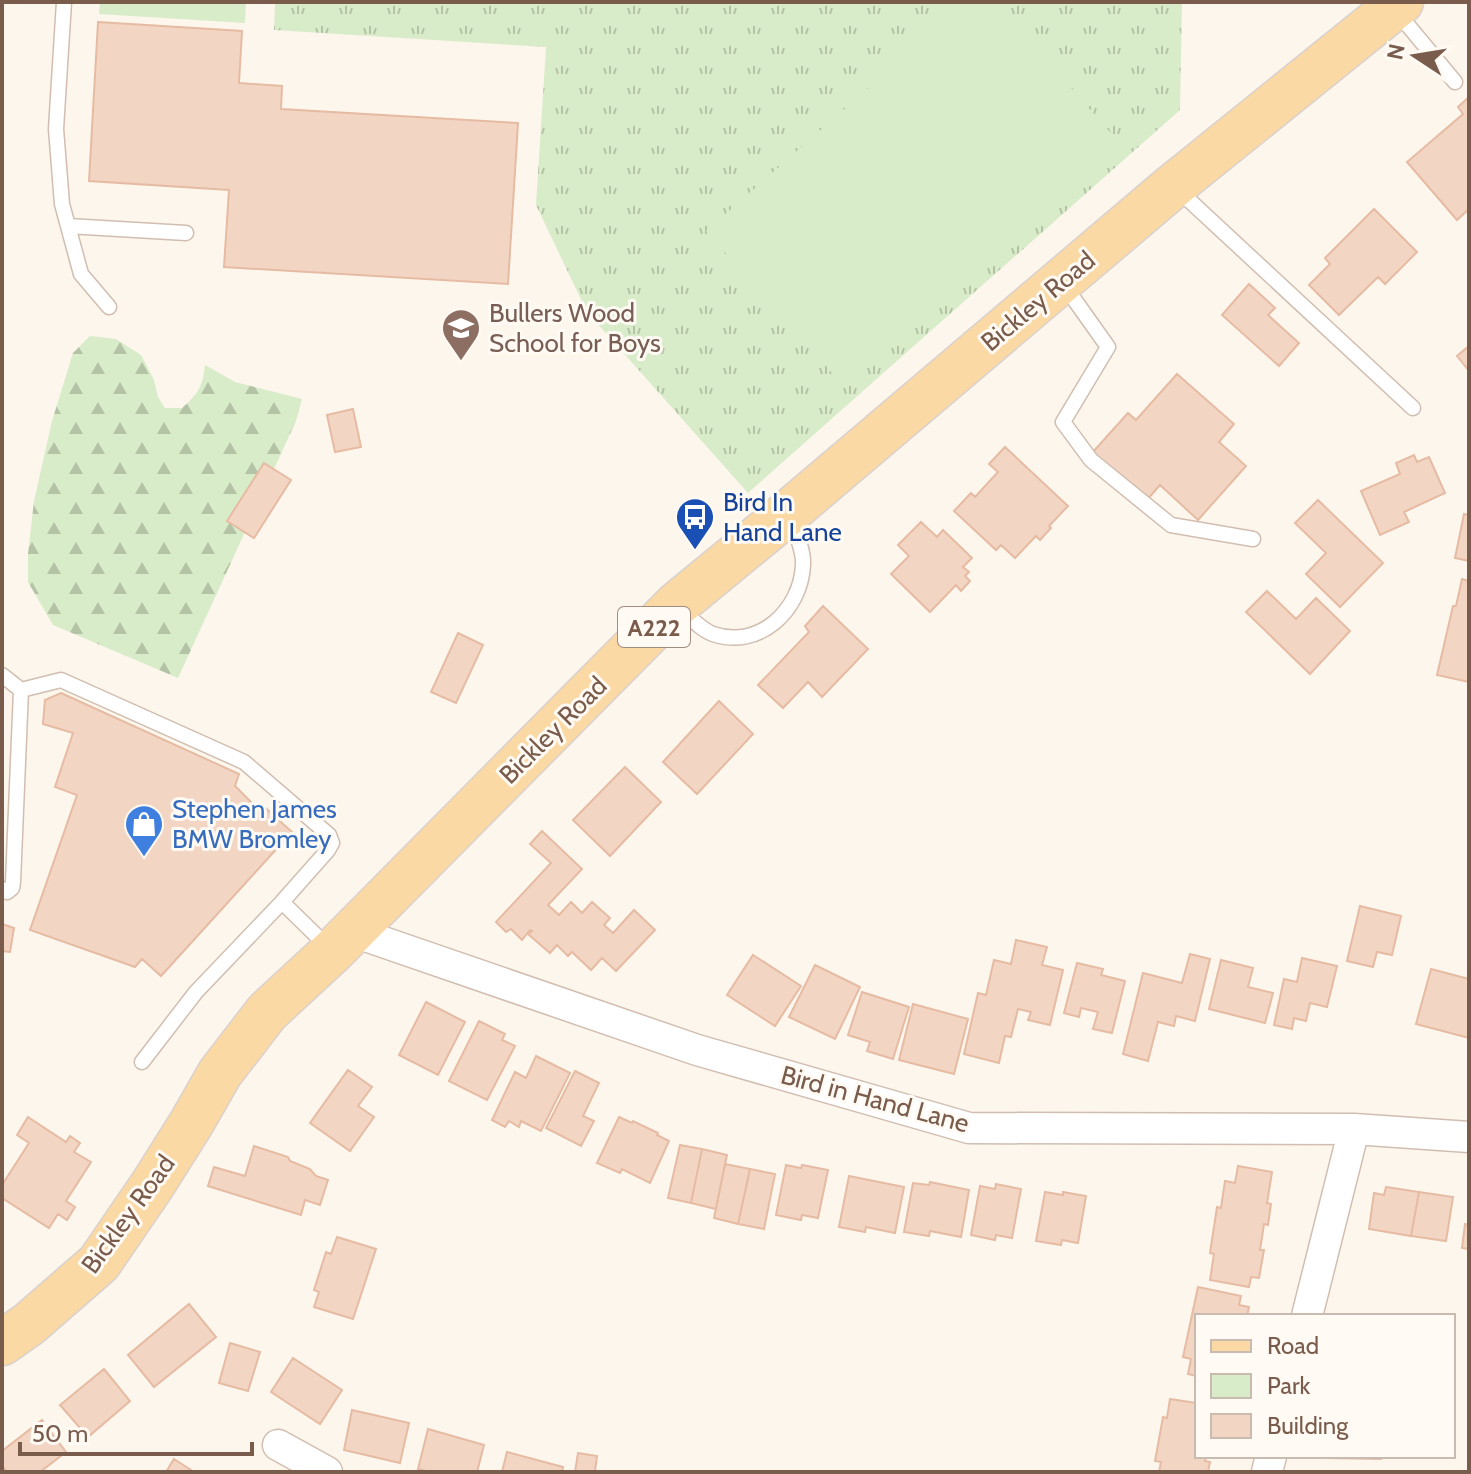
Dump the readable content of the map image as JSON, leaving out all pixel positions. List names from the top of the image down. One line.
{"streets":{"main road":["Bickley Road","A222"],"street":["Bird in Hand Lane"]},"crossings":[["Bickley Road","Bird in Hand Lane"]],"places":{"school or university":["Bullers Wood School for Boys"],"bus stop":["Bird In Hand Lane"],"shop":["Stephen James BMW Bromley"]},"legend":["Road","Park","Building"],"scale_bar":"50 m","north":"left"}
